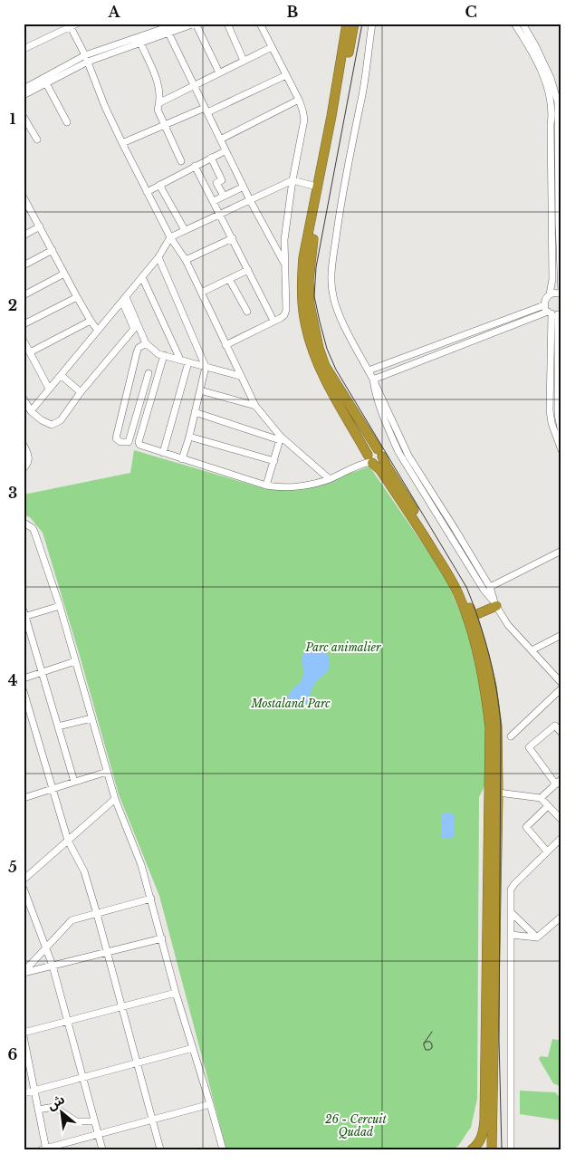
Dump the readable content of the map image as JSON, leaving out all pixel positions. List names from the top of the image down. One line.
{"parks":["Parc animalier","Mostaland Parc","26 - Cercuit Qudad"],"north":"top left","grid":{"columns":["A","B","C"],"rows":["1","2","3","4","5","6"]}}
